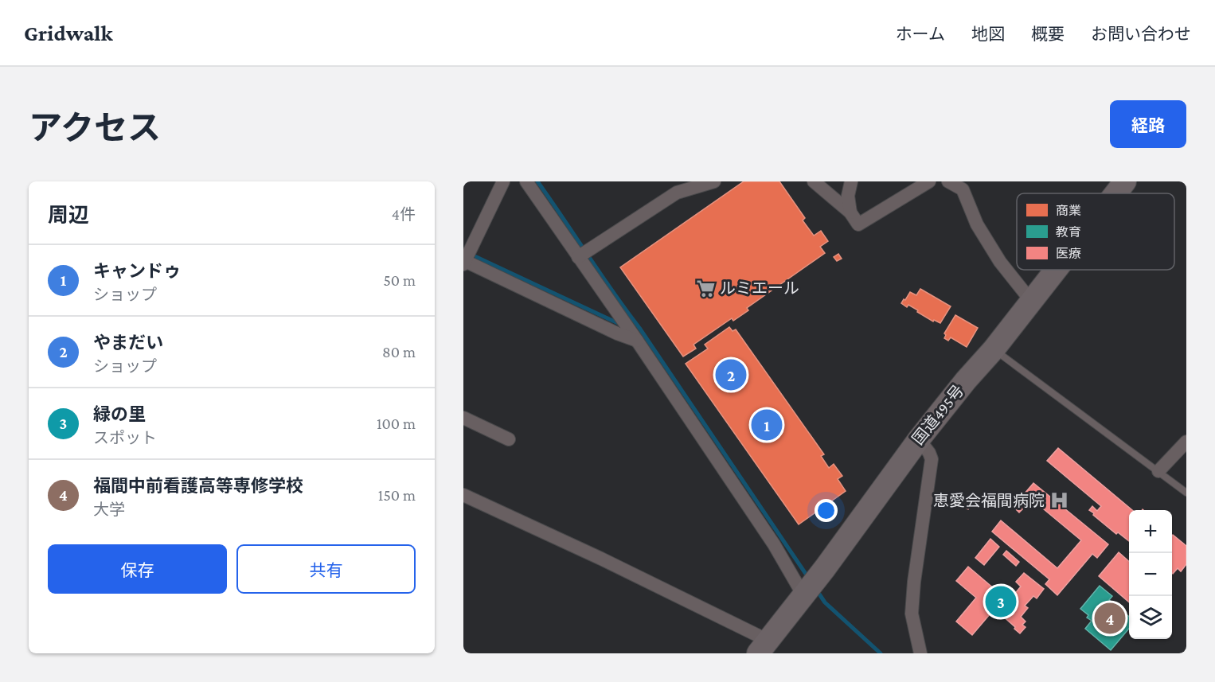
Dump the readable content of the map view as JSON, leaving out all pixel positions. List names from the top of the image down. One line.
{"streets":{"highway":["国道495号"]},"places":{"supermarket":["ルミエール"],"hospital":["恵愛会福間病院"]},"legend":["商業","教育","医療"],"page":{"header":"Gridwalk","nav":["ホーム","地図","概要","お問い合わせ"],"title":"アクセス","buttons":["経路",["保存","共有"]],"heading":["周辺","4件"],"list":[{"mark":"1","name":"キャンドゥ","note":"ショップ","value":"50 m"},{"mark":"2","name":"やまだい","note":"ショップ","value":"80 m"},{"mark":"3","name":"緑の里","note":"スポット","value":"100 m"},{"mark":"4","name":"福間中前看護高等専修学校","note":"大学","value":"150 m"}],"pins":["2","1","3","4"],"map_buttons":["+","−"]}}
